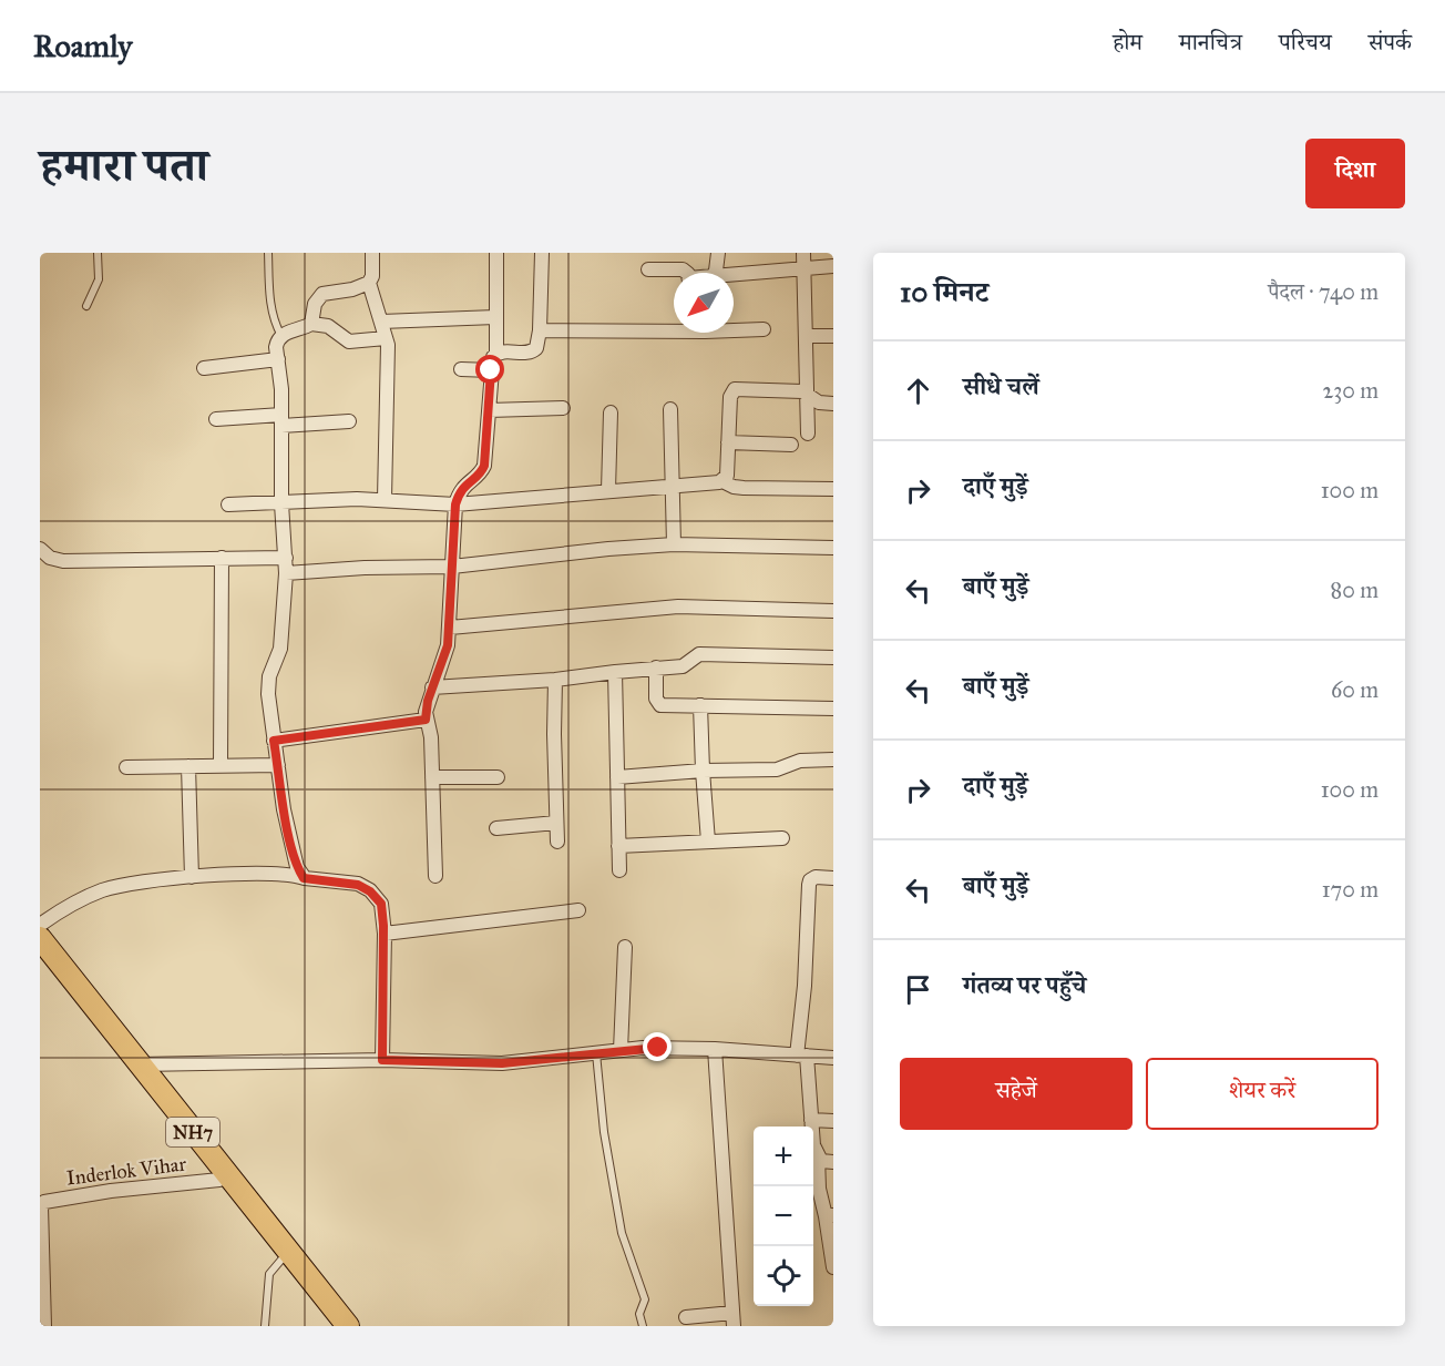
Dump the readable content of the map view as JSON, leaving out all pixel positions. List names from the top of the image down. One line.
{"streets":{"highway":["NH7"],"street":["Inderlok Vihar"]},"crossings":[["NH7","Inderlok Vihar"]],"north":"bottom left","page":{"header":"Roamly","nav":["होम","मानचित्र","परिचय","संपर्क"],"title":"हमारा पता","buttons":["दिशा",["सहेजें","शेयर करें"]],"heading":["10 मिनट","पैदल · 740 m"],"list":[["सीधे चलें","230 m"],["दाएँ मुड़ें","100 m"],["बाएँ मुड़ें","80 m"],["बाएँ मुड़ें","60 m"],["दाएँ मुड़ें","100 m"],["बाएँ मुड़ें","170 m"],"गंतव्य पर पहुँचे"],"map_buttons":["+","−"]}}
